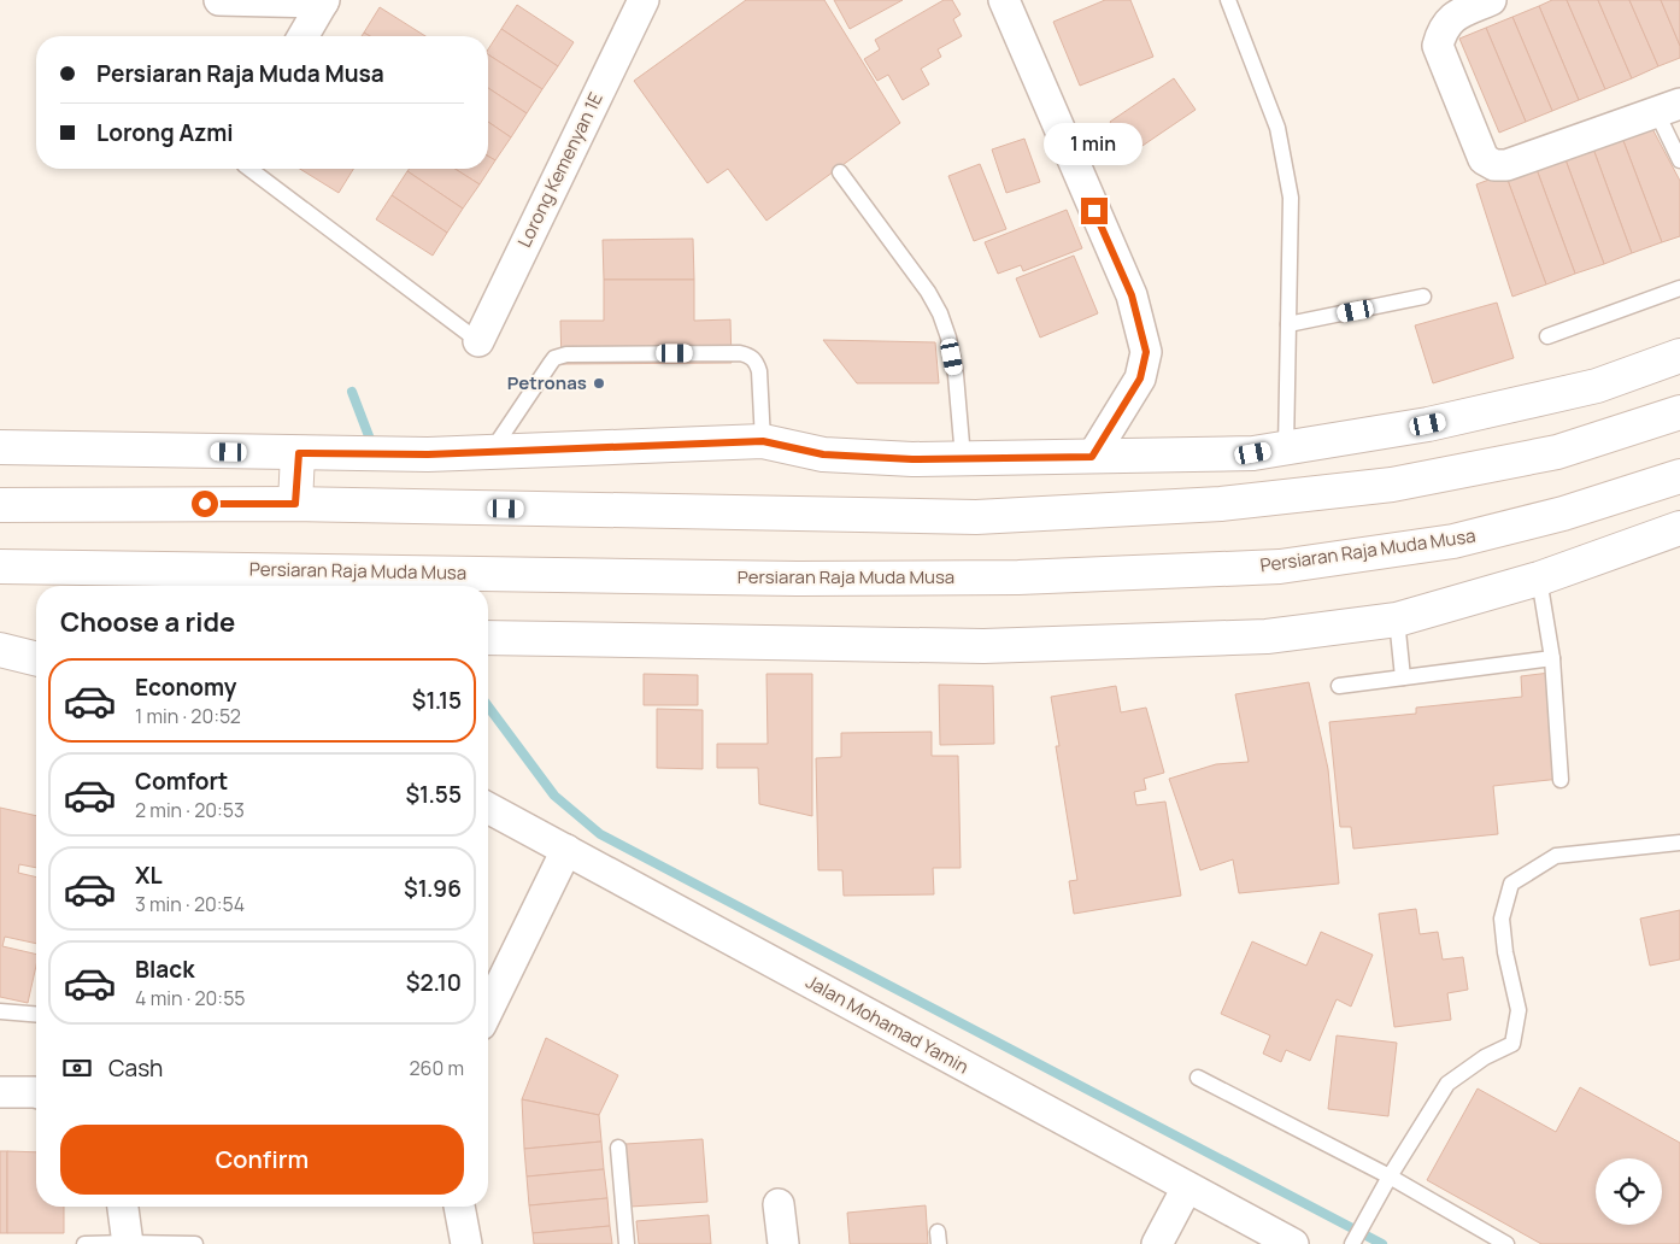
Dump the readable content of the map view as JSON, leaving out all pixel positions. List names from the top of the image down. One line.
{"streets":{"main road":["Persiaran Raja Muda Musa"],"street":["Lorong Kemenyan 1E","Jalan Mohamad Yamin"]},"places":["Petronas"],"page":{"banner":["Persiaran Raja Muda Musa","Lorong Azmi"],"bubble":"1 min","heading":"Choose a ride","list":[{"name":"Economy","note":"1 min · 20:52","value":"$1.15"},{"name":"Comfort","note":"2 min · 20:53","value":"$1.55"},{"name":"XL","note":"3 min · 20:54","value":"$1.96"},{"name":"Black","note":"4 min · 20:55","value":"$2.10"}],"pay":["Cash","260 m"],"buttons":"Confirm"}}
